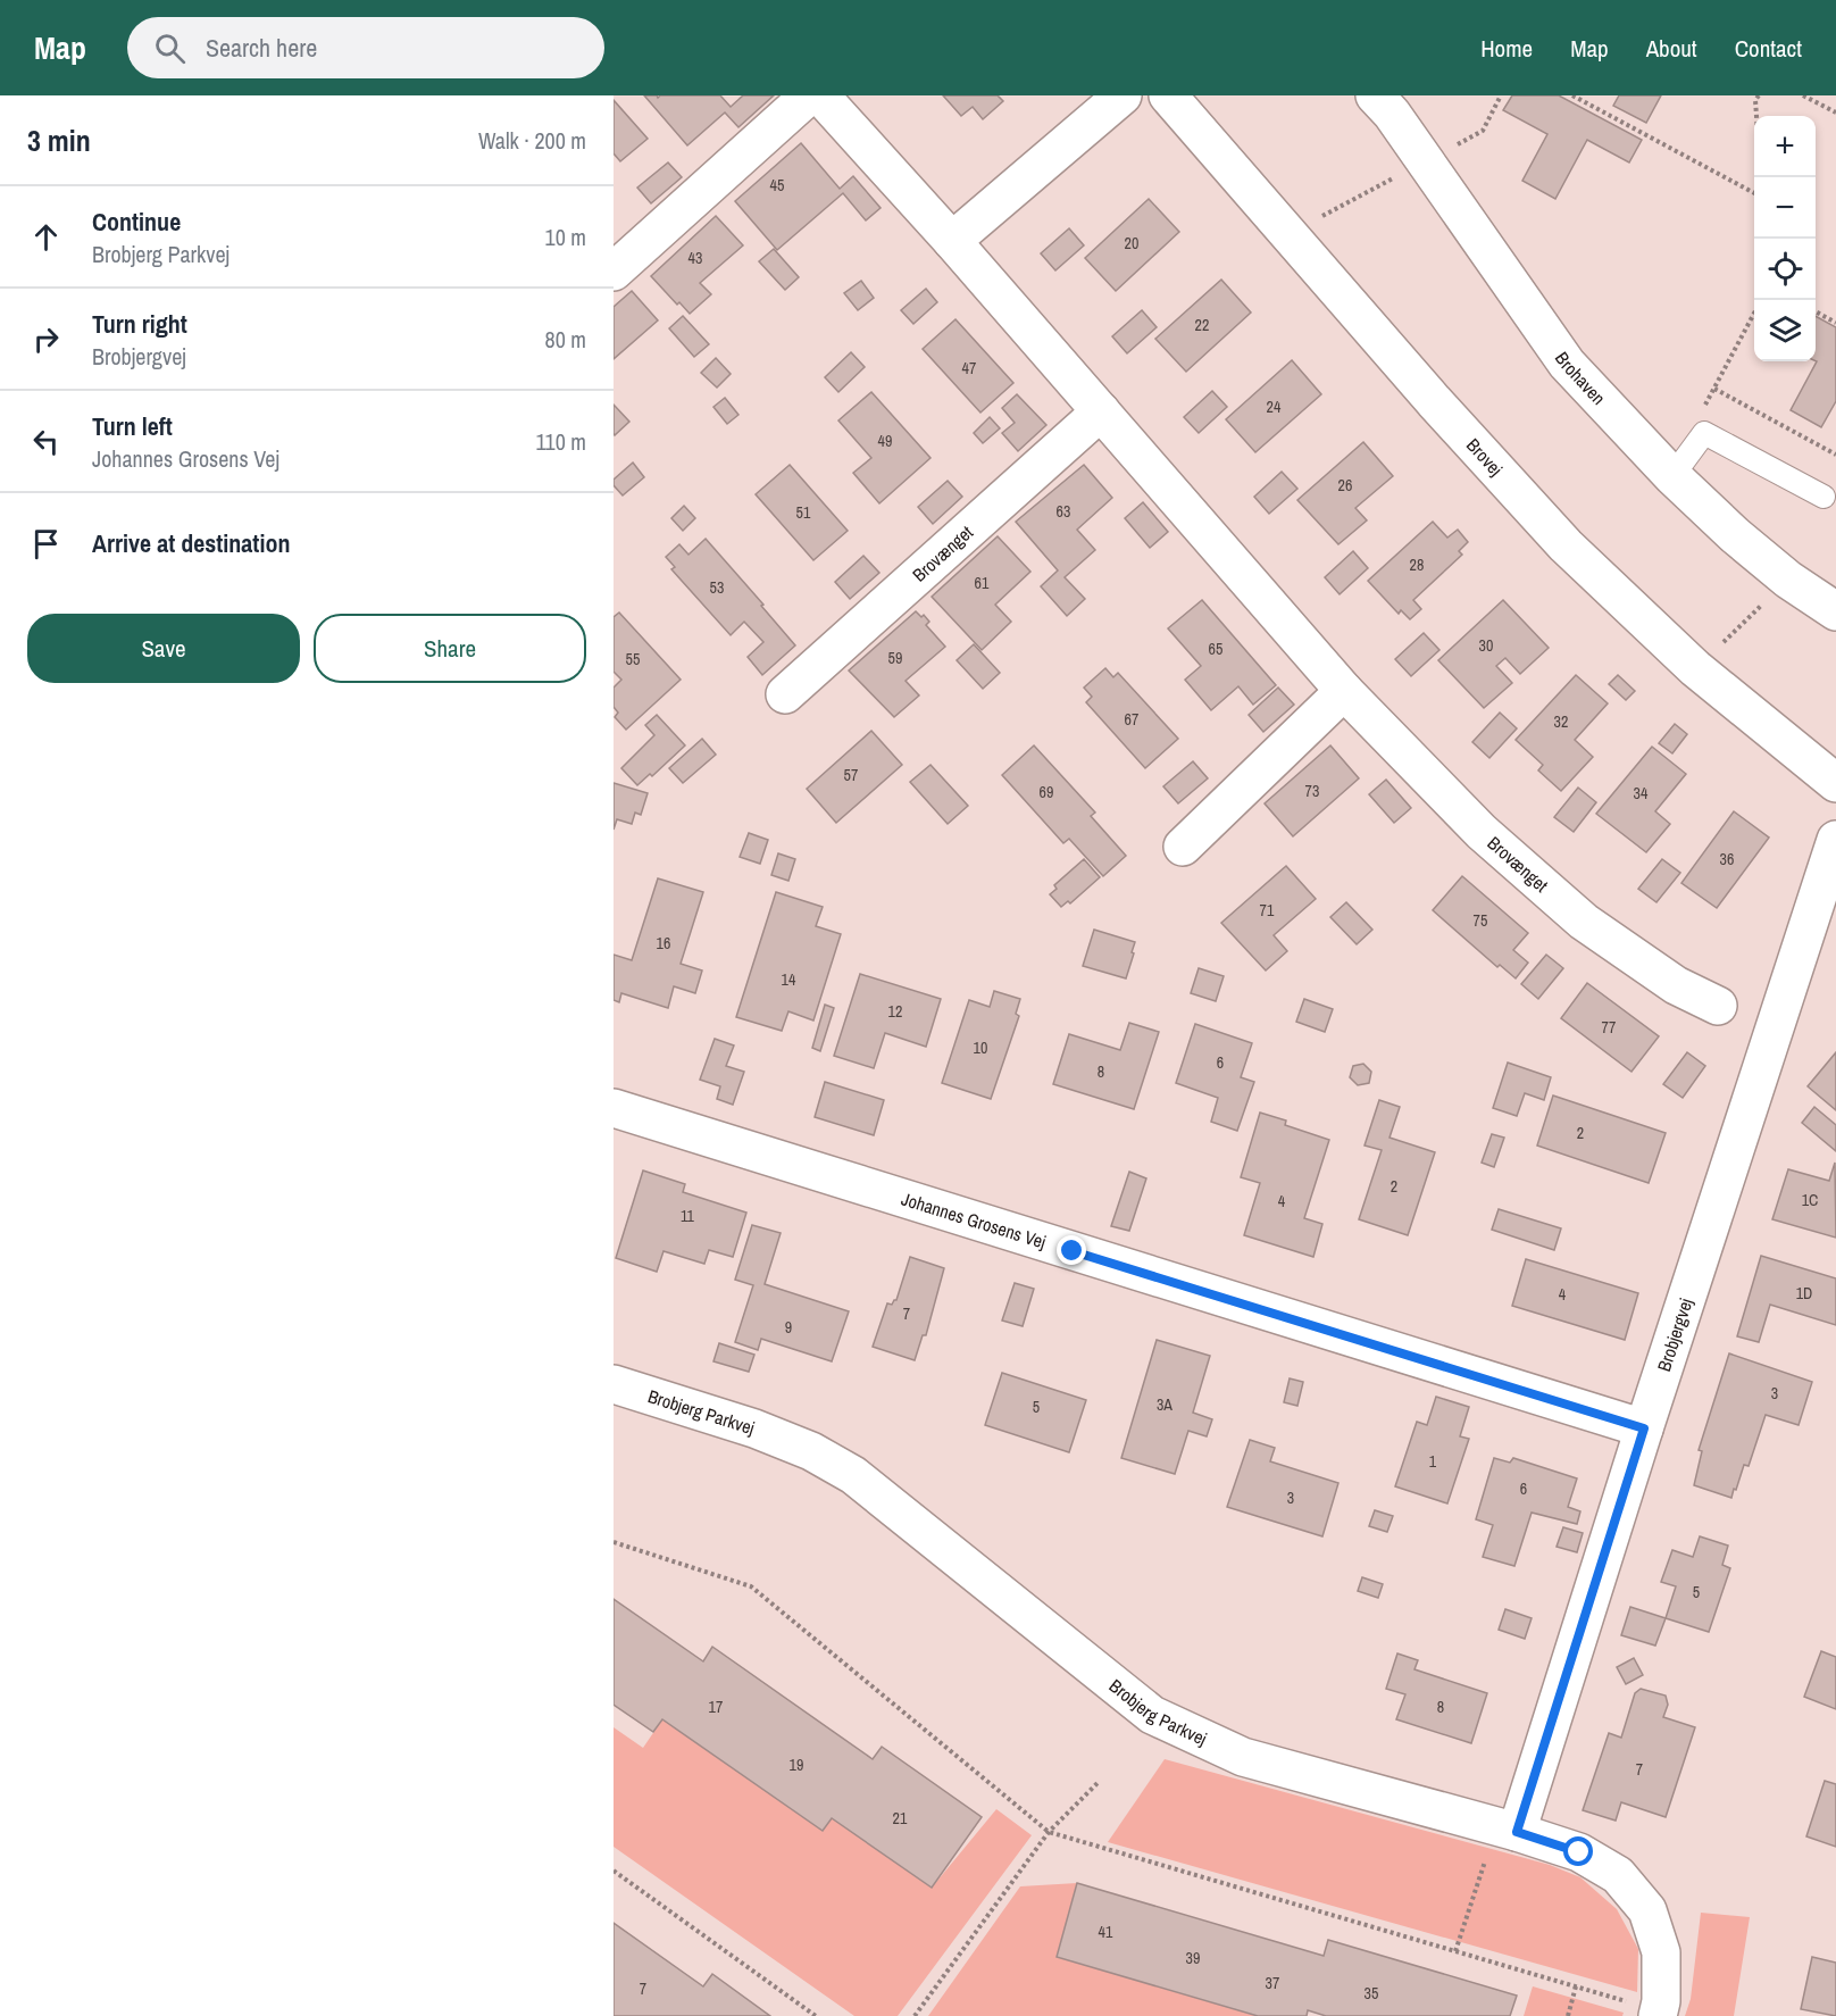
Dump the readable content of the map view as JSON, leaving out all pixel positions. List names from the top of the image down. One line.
{"streets":{"street":["Brohaven","Brovej","Brovænget","Johannes Grosens Vej","Brobjergvej","Brobjerg Parkvej"]},"crossings":[["Johannes Grosens Vej","Brobjergvej"],["Brobjergvej","Brobjerg Parkvej"]],"house_numbers":["45","20","43","22","47","24","49","26","63","51","28","61","53","30","65","59","55","67","32","57","73","69","34","36","71","75","16","14","12","77","10","6","8","2","2","1C","4","11","1D","4","7","9","3","3A","5","1","6","3","5","17","8","19","7","21","41","39","37","7","35"],"page":{"header":"Map","search":"Search here","nav":["Home","Map","About","Contact"],"heading":["3 min","Walk · 200 m"],"map_buttons":["+","−"],"list":[["Continue","Brobjerg Parkvej","10 m"],["Turn right","Brobjergvej","80 m"],["Turn left","Johannes Grosens Vej","110 m"],"Arrive at destination"],"buttons":["Save","Share"]}}
